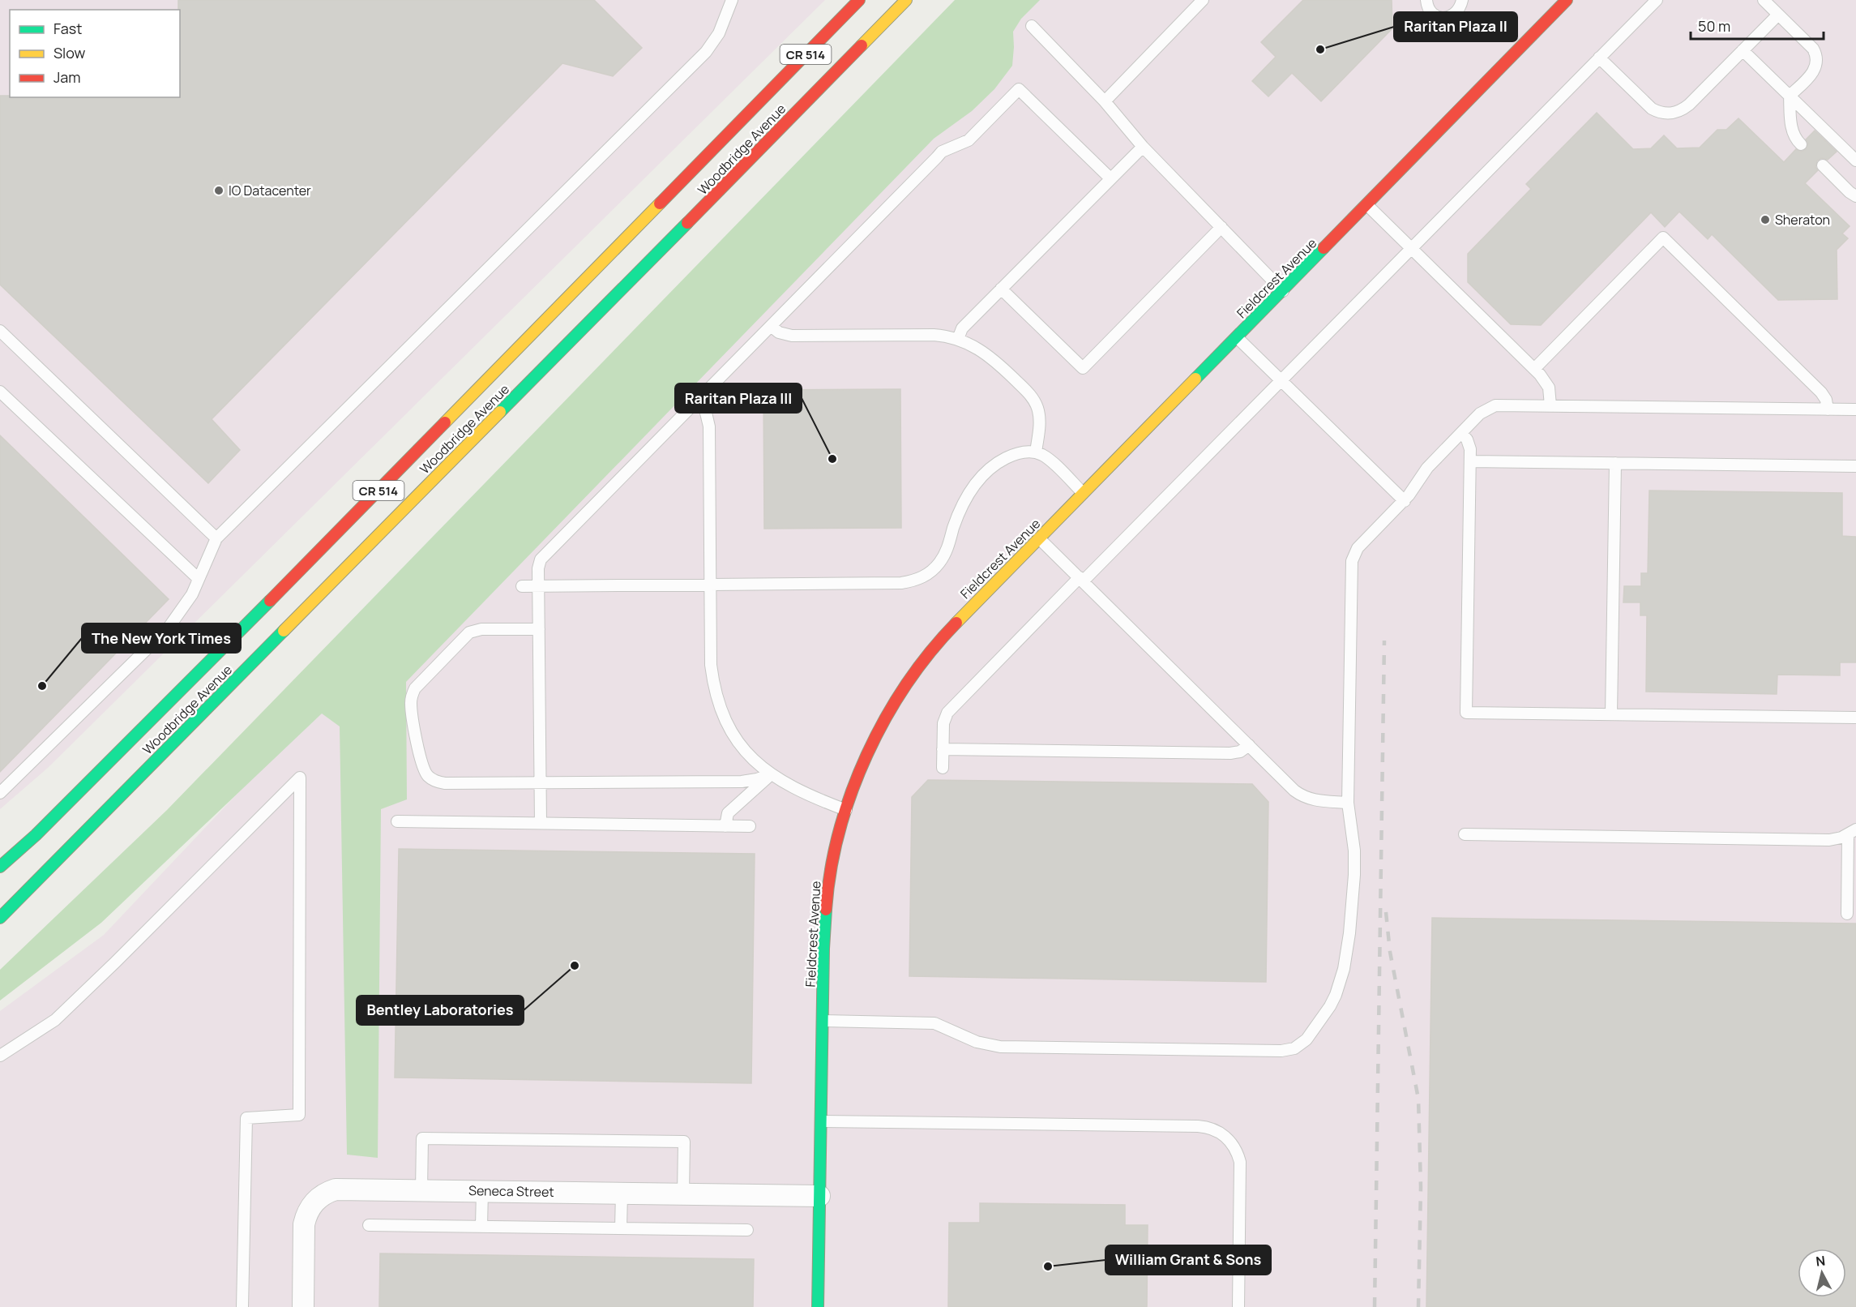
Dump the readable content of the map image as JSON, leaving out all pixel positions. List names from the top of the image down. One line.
{"streets":{"main road":["CR 514","Woodbridge Avenue","Fieldcrest Avenue"],"street":["Seneca Street"]},"crossings":[["Fieldcrest Avenue","Seneca Street"]],"places":["Raritan Plaza II","IO Datacenter","Sheraton","Raritan Plaza III","The New York Times","Bentley Laboratories","William Grant & Sons"],"legend":["Fast","Slow","Jam"],"scale_bar":"50 m","north":"top"}
